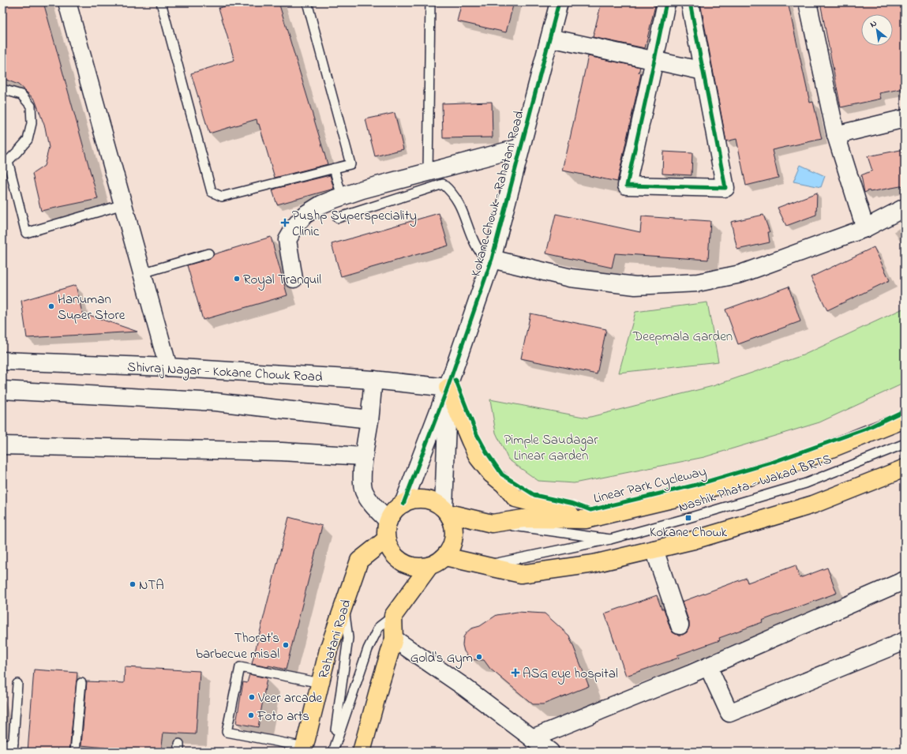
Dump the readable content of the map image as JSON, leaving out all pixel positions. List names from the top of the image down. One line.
{"streets":{"main road":["Rahatani Road"],"street":["Kokane Chowk - Rahatani Road","Shivraj Nagar - Kokane Chowk Road"],"lane":["Nashik Phata - Wakad BRTS"],"cycle path":["Linear Park Cycleway"]},"crossings":[["Kokane Chowk - Rahatani Road","Shivraj Nagar - Kokane Chowk Road"]],"parks":["Deepmala Garden","Pimple Saudagar Linear Garden"],"places":{"health":["Pushp Superspeciality Clinic","ASG eye hospital"],"other":["Royal Tranquil","Hanuman Super Store","NTA","Thorat’s barbecue misal","Gold's Gym","Veer arcade","Foto arts"],"transit":["Kokane Chowk"]},"north":"top left"}
